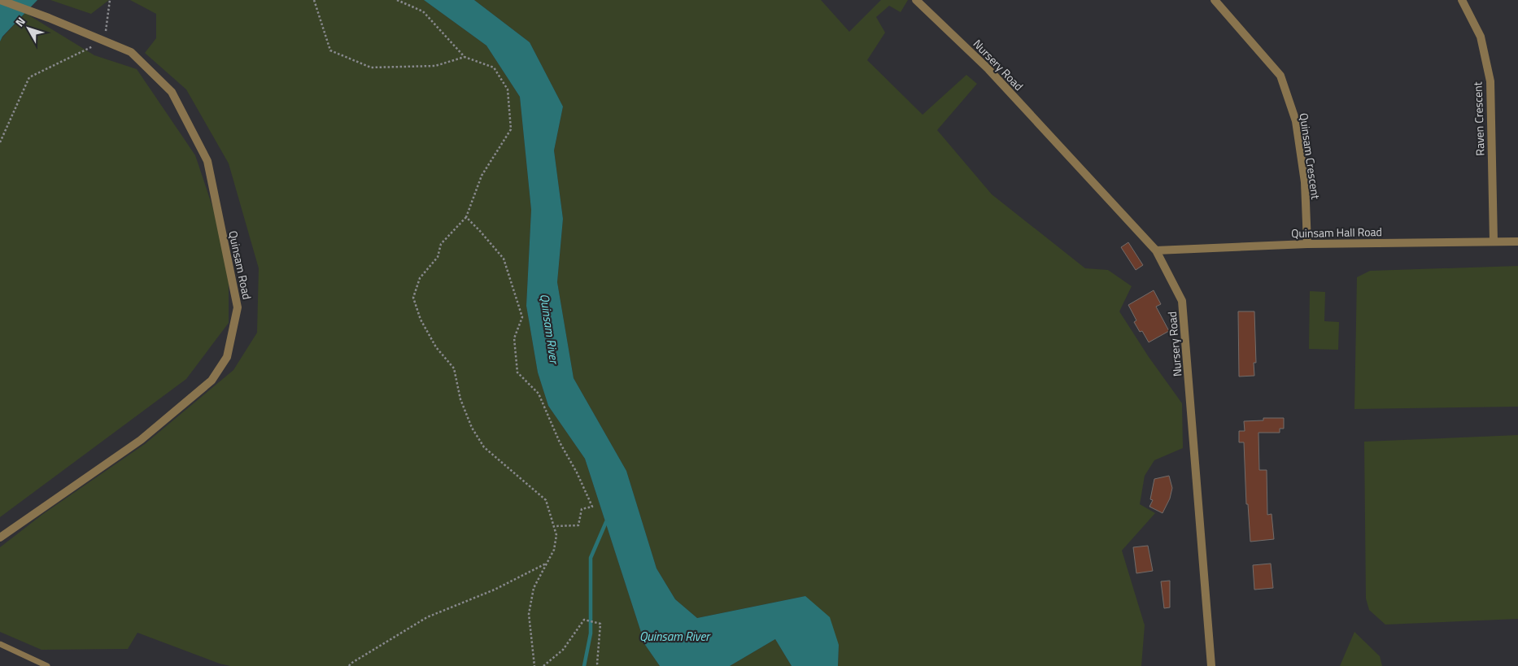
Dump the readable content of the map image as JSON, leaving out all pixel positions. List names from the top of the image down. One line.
{"streets":{"street":["Nursery Road","Raven Crescent","Quinsam Crescent","Quinsam Hall Road","Quinsam Road"]},"crossings":[["Nursery Road","Quinsam Hall Road"],["Raven Crescent","Quinsam Hall Road"],["Quinsam Crescent","Quinsam Hall Road"]],"water":["Quinsam River"],"north":"top left"}
